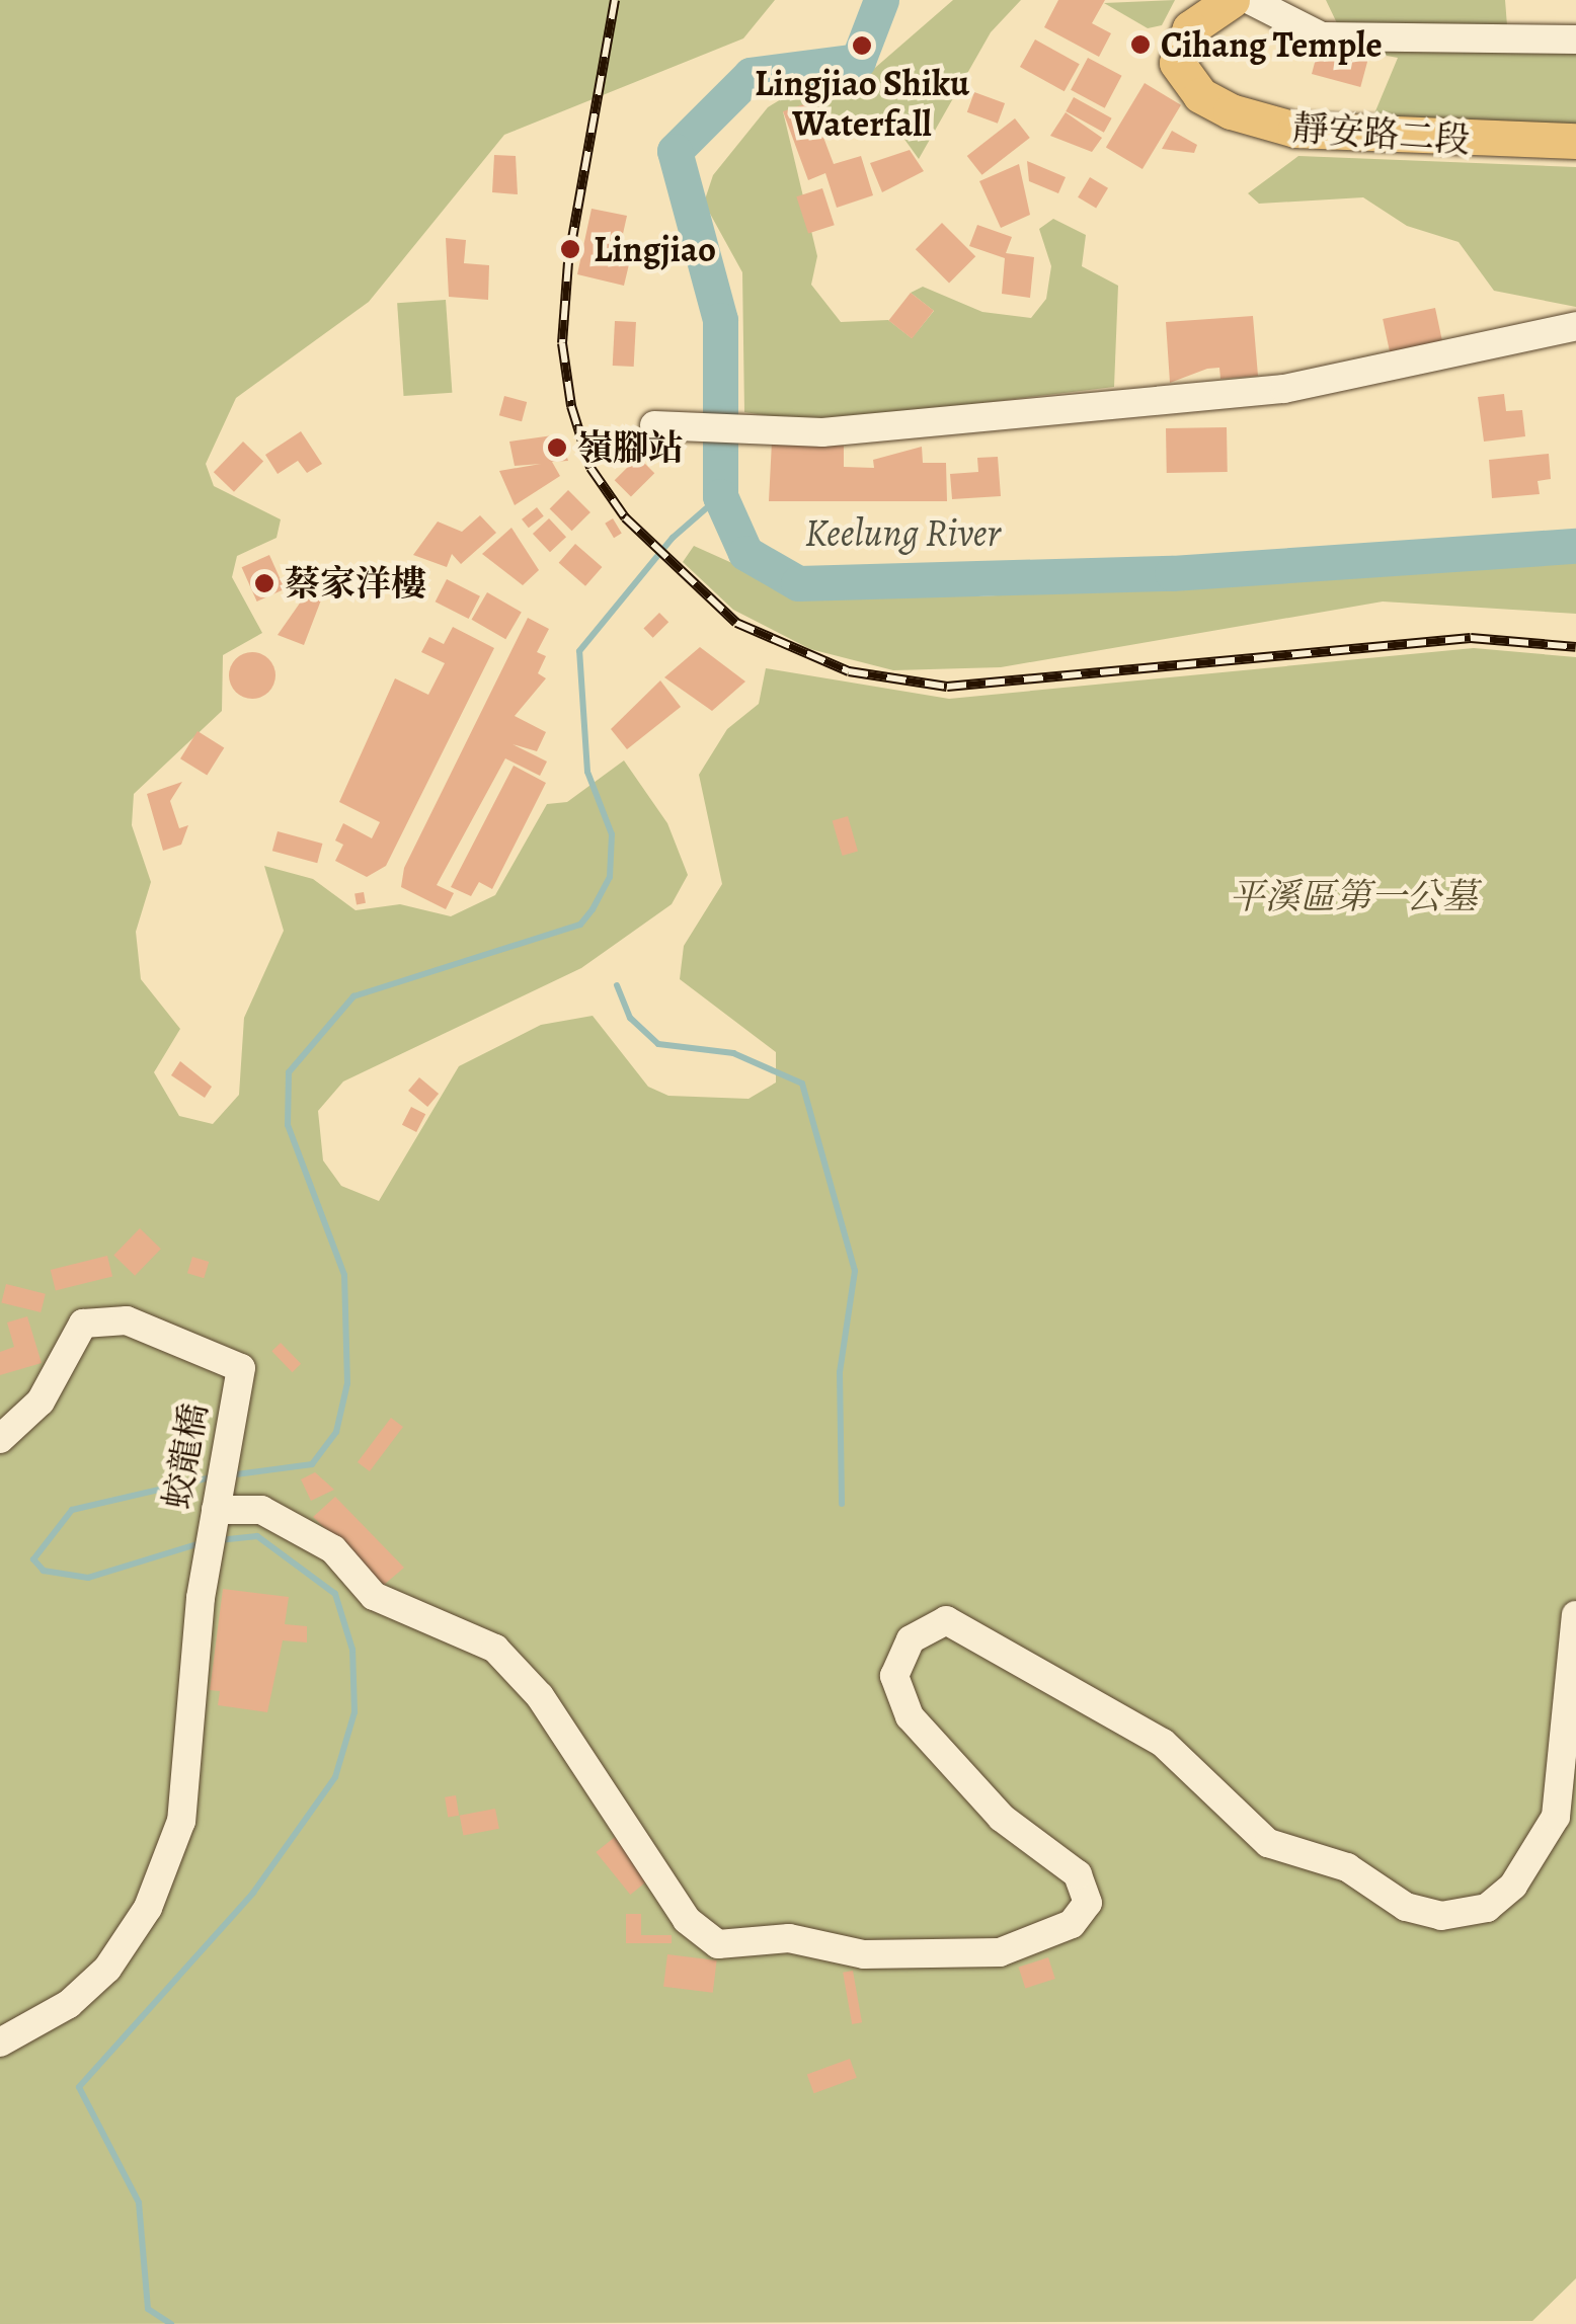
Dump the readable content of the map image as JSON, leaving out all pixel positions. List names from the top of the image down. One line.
{"streets":{"main road":["靜安路二段"],"street":["蛟龍橋"]},"water":["Keelung River"],"parks":["平溪區第一公墓"],"places":["Cihang Temple","Lingjiao Shiku Waterfall","Lingjiao","嶺腳站","蔡家洋樓"]}
